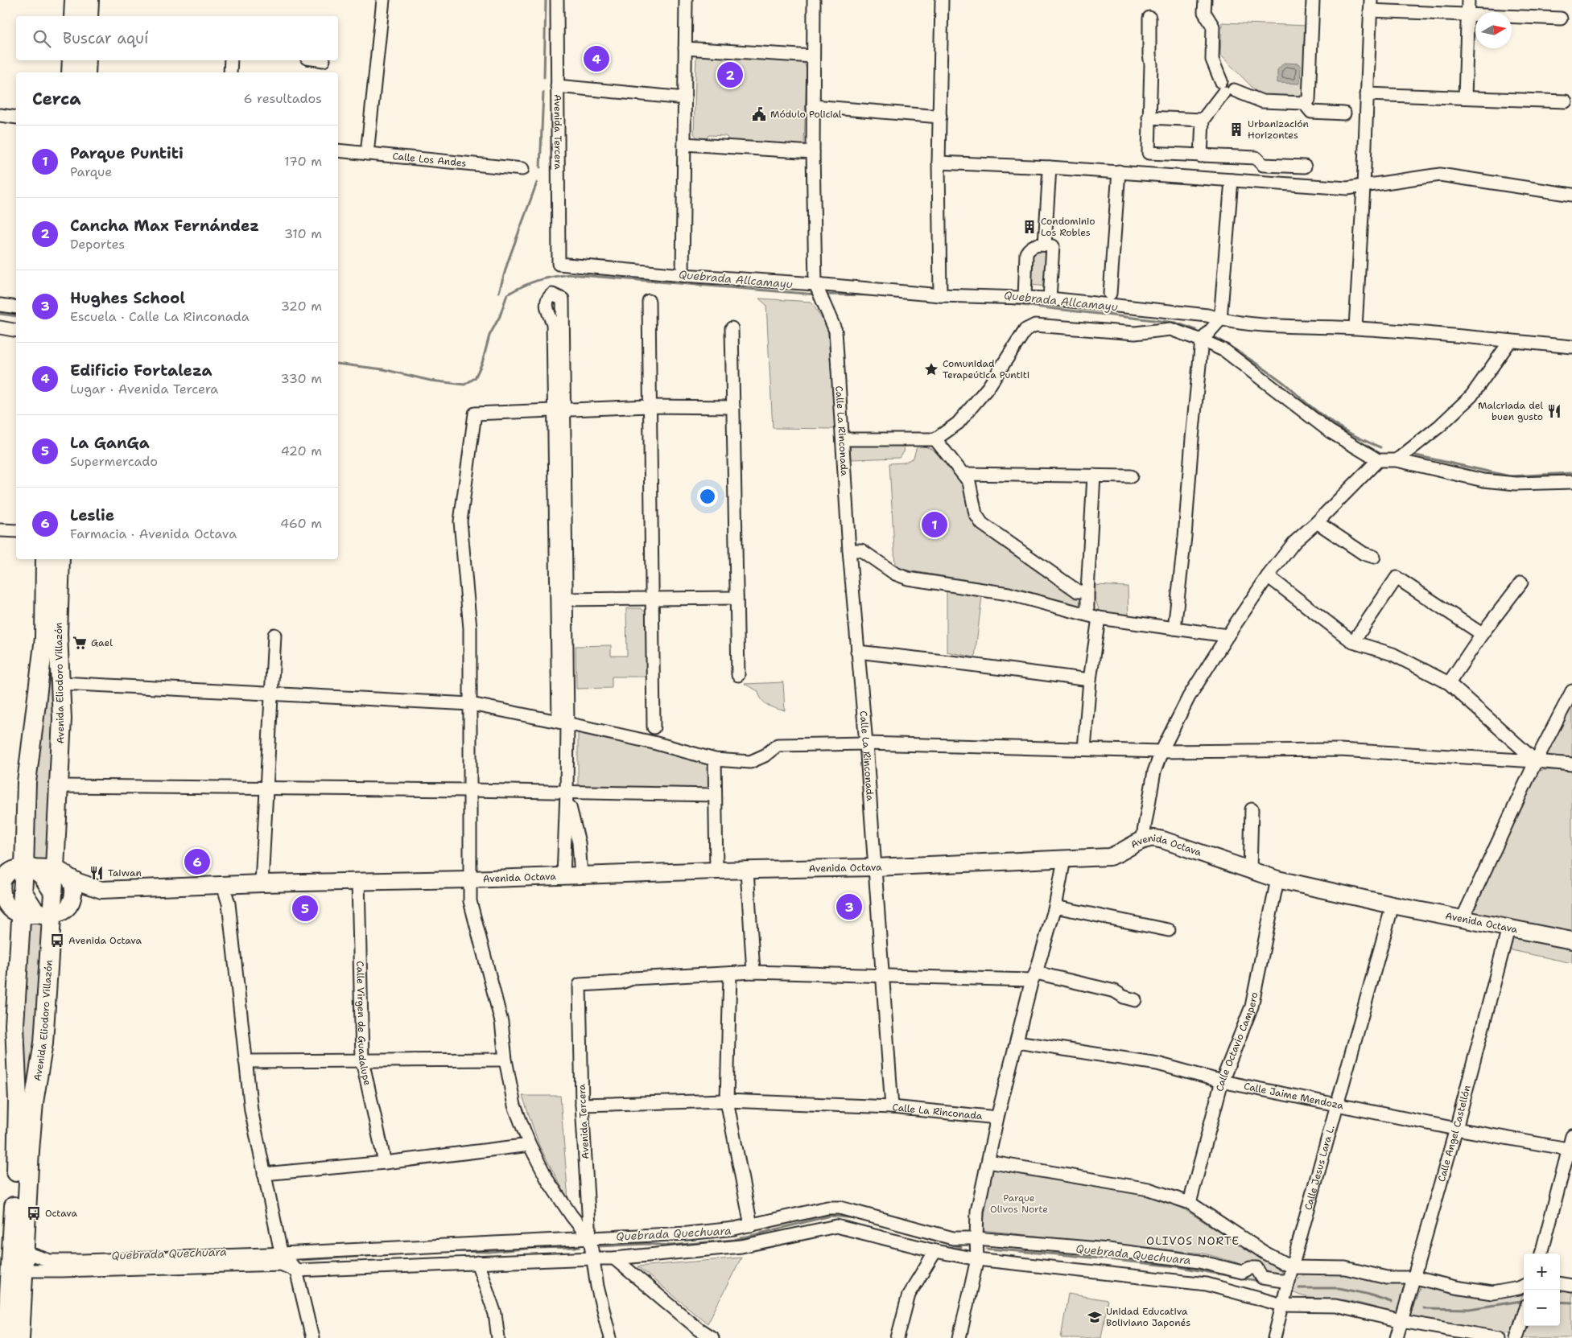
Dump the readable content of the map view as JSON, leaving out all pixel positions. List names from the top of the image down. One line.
{"streets":{"highway":["Avenida Eliodoro Villazón"],"main road":["Avenida Octava"],"street":["Avenida Tercera","Calle Los Andes","Calle La Rinconada","Calle Virgen de Guadalupe","Calle Octavio Campero","Calle Jaime Mendoza","Calle Angel Castellón","Calle Jesus Lara L."]},"crossings":[["Calle La Rinconada","Avenida Octava"],["Avenida Eliodoro Villazón","Avenida Octava"],["Avenida Octava","Calle Virgen de Guadalupe"],["Avenida Octava","Calle Octavio Campero"],["Avenida Octava","Calle Angel Castellón"],["Avenida Octava","Calle Jesus Lara L."],["Calle Octavio Campero","Calle Jaime Mendoza"],["Calle Jaime Mendoza","Calle Angel Castellón"],["Calle Jaime Mendoza","Calle Jesus Lara L."]],"districts":["OLIVOS NORTE"],"water":["Quebrada Allcamayu","Quebrada Quechuara"],"parks":["Parque Olivos Norte"],"places":{"public building":["Módulo Policial"],"building":["Urbanización Horizontes","Condominio Los Robles"],"place":["Comunidad Terapeútica Puntiti"],"restaurant":["Malcriada del buen gusto","Taiwan"],"supermarket":["Gael"],"bus stop":["Avenida Octava","Octava"],"school or university":["Unidad Educativa Boliviano Japonés"]},"north":"right","page":{"search":"Buscar aquí","pins":["4","2","1","6","3","5"],"heading":["Cerca","6 resultados"],"list":[{"mark":"1","name":"Parque Puntiti","note":"Parque","value":"170 m"},{"mark":"2","name":"Cancha Max Fernández","note":"Deportes","value":"310 m"},{"mark":"3","name":"Hughes School","note":"Escuela · Calle La Rinconada","value":"320 m"},{"mark":"4","name":"Edificio Fortaleza","note":"Lugar · Avenida Tercera","value":"330 m"},{"mark":"5","name":"La GanGa","note":"Supermercado","value":"420 m"},{"mark":"6","name":"Leslie","note":"Farmacia · Avenida Octava","value":"460 m"}],"map_buttons":["+","−"]}}
